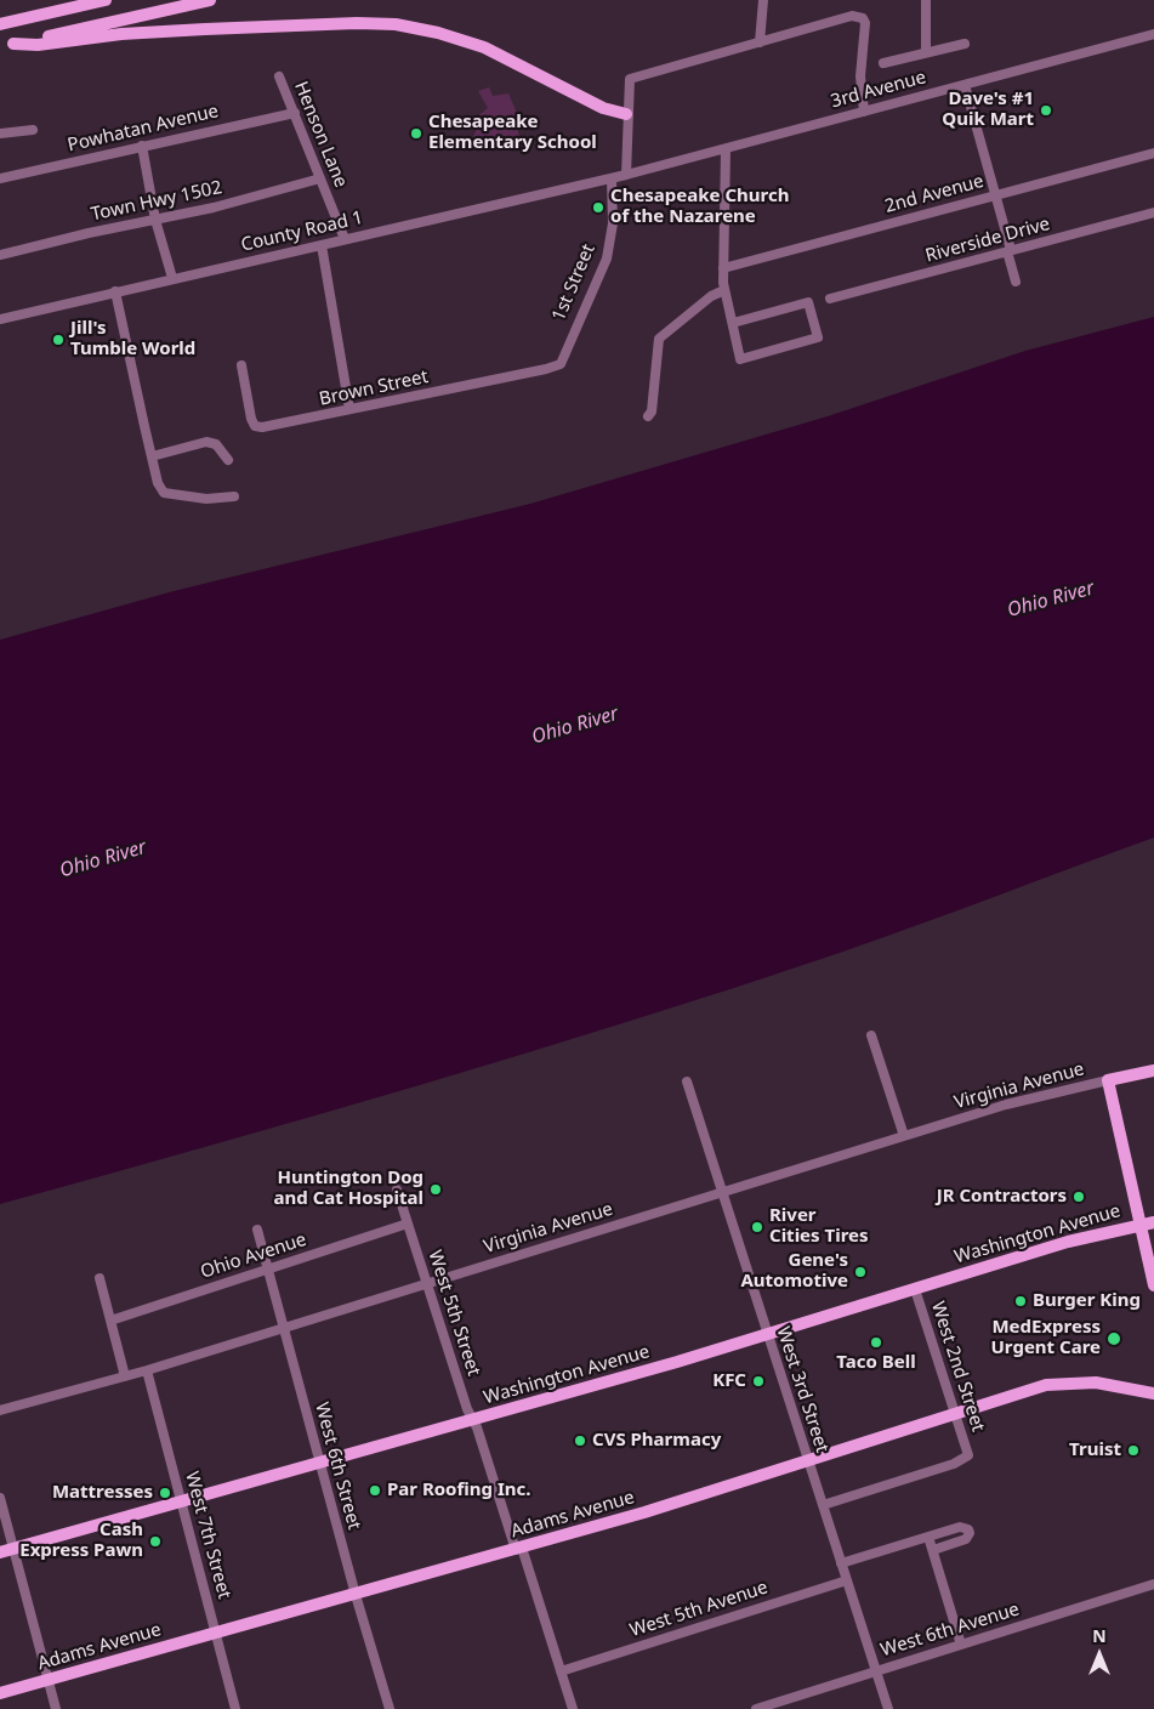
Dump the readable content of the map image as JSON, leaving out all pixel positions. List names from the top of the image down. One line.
{"streets":{"main road":["Washington Avenue","Adams Avenue"],"street":["3rd Avenue","Powhatan Avenue","Henson Lane","2nd Avenue","Town Hwy 1502","County Road 1","Riverside Drive","1st Street","Brown Street","Virginia Avenue","Ohio Avenue","West 5th Street","West 2nd Street","West 3rd Street","West 6th Street","West 7th Street","West 5th Avenue","West 6th Avenue"]},"crossings":[["3rd Avenue","County Road 1"],["3rd Avenue","1st Street"],["Powhatan Avenue","Henson Lane"],["Henson Lane","Town Hwy 1502"],["Henson Lane","County Road 1"],["County Road 1","1st Street"],["1st Street","Brown Street"],["Virginia Avenue","West 5th Street"],["Virginia Avenue","West 3rd Street"],["Virginia Avenue","West 6th Street"],["Virginia Avenue","West 7th Street"],["Washington Avenue","West 5th Street"],["Washington Avenue","West 2nd Street"],["Washington Avenue","West 3rd Street"],["Washington Avenue","West 6th Street"],["Washington Avenue","West 7th Street"],["Ohio Avenue","West 5th Street"],["Ohio Avenue","West 6th Street"],["West 5th Street","Adams Avenue"],["West 5th Street","West 5th Avenue"],["West 2nd Street","West 3rd Street"],["West 2nd Street","Adams Avenue"],["West 3rd Street","Adams Avenue"],["West 3rd Street","West 5th Avenue"],["West 3rd Street","West 6th Avenue"],["West 6th Street","Adams Avenue"],["Adams Avenue","West 7th Street"]],"water":["Ohio River"],"places":["Dave's #1 Quik Mart","Chesapeake Elementary School","Chesapeake Church of the Nazarene","Jill's Tumble World","Huntington Dog and Cat Hospital","JR Contractors","River Cities Tires","Gene's Automotive","Burger King","MedExpress Urgent Care","Taco Bell","KFC","CVS Pharmacy","Truist","Par Roofing Inc.","Mattresses","Cash Express Pawn"],"north":"top"}
